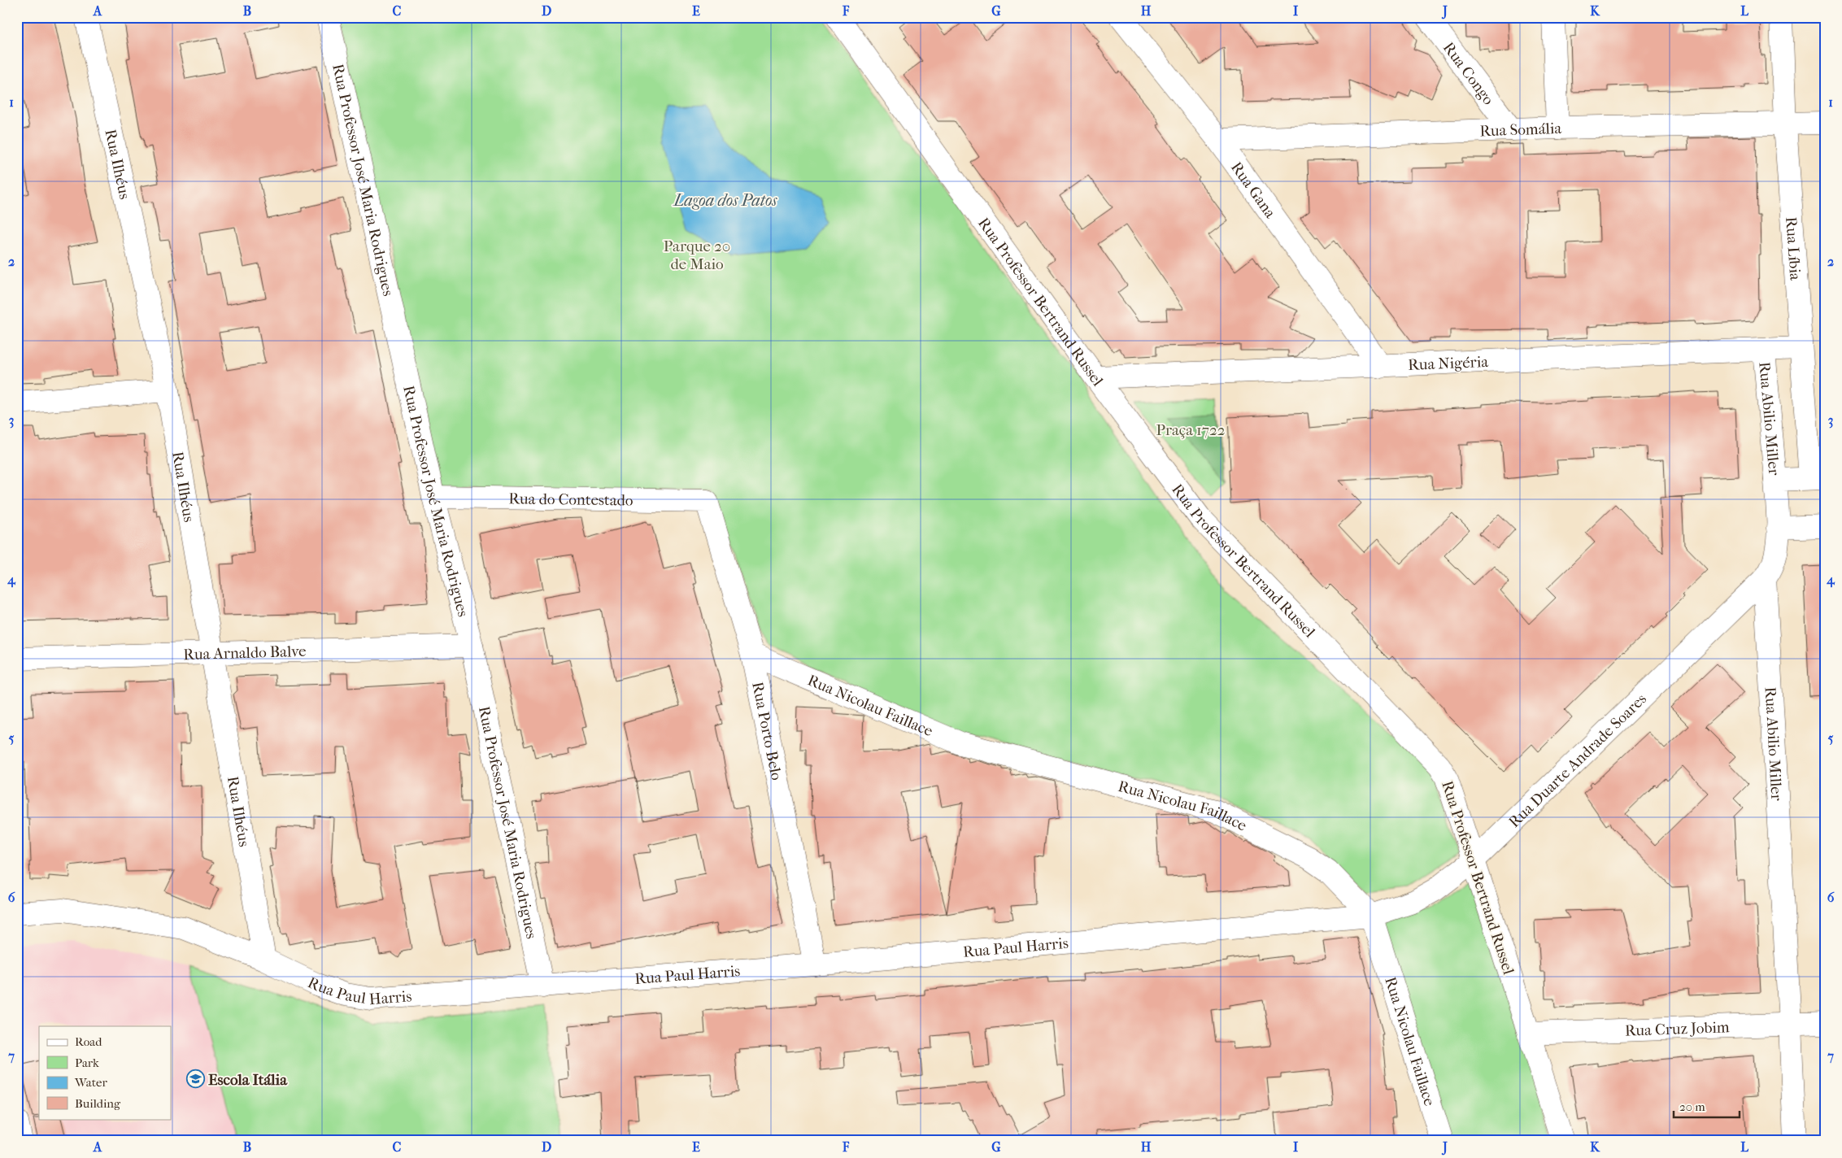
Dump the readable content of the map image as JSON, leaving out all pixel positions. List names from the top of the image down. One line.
{"streets":{"street":["Rua Congo","Rua Somália","Rua Ilhéus","Rua Professor José Maria Rodrigues","Rua Gana","Rua Líbia","Rua Professor Bertrand Russel","Rua Nigéria","Rua Abilio Miller","Rua do Contestado","Rua Arnaldo Balve","Rua Nicolau Faillace","Rua Porto Belo","Rua Duarte Andrade Soares","Rua Paul Harris","Rua Cruz Jobim"]},"crossings":[["Rua Congo","Rua Somália"],["Rua Somália","Rua Gana"],["Rua Somália","Rua Líbia"],["Rua Ilhéus","Rua Arnaldo Balve"],["Rua Ilhéus","Rua Paul Harris"],["Rua Professor José Maria Rodrigues","Rua do Contestado"],["Rua Professor José Maria Rodrigues","Rua Arnaldo Balve"],["Rua Professor José Maria Rodrigues","Rua Paul Harris"],["Rua Gana","Rua Nigéria"],["Rua Líbia","Rua Nigéria"],["Rua Professor Bertrand Russel","Rua Nigéria"],["Rua Professor Bertrand Russel","Rua Duarte Andrade Soares"],["Rua Professor Bertrand Russel","Rua Cruz Jobim"],["Rua Nigéria","Rua Abilio Miller"],["Rua Abilio Miller","Rua Duarte Andrade Soares"],["Rua Abilio Miller","Rua Cruz Jobim"],["Rua do Contestado","Rua Porto Belo"],["Rua Nicolau Faillace","Rua Porto Belo"],["Rua Nicolau Faillace","Rua Duarte Andrade Soares"],["Rua Nicolau Faillace","Rua Paul Harris"],["Rua Porto Belo","Rua Paul Harris"],["Rua Duarte Andrade Soares","Rua Paul Harris"]],"water":["Lagoa dos Patos"],"parks":["Parque 20 de Maio","Praça 1722"],"places":{"school or university":["Escola Itália"]},"legend":["Road","Park","Water","Building"],"scale_bar":"20 m","grid":{"columns":["A","B","C","D","E","F","G","H","I","J","K","L"],"rows":["1","2","3","4","5","6","7"]}}
